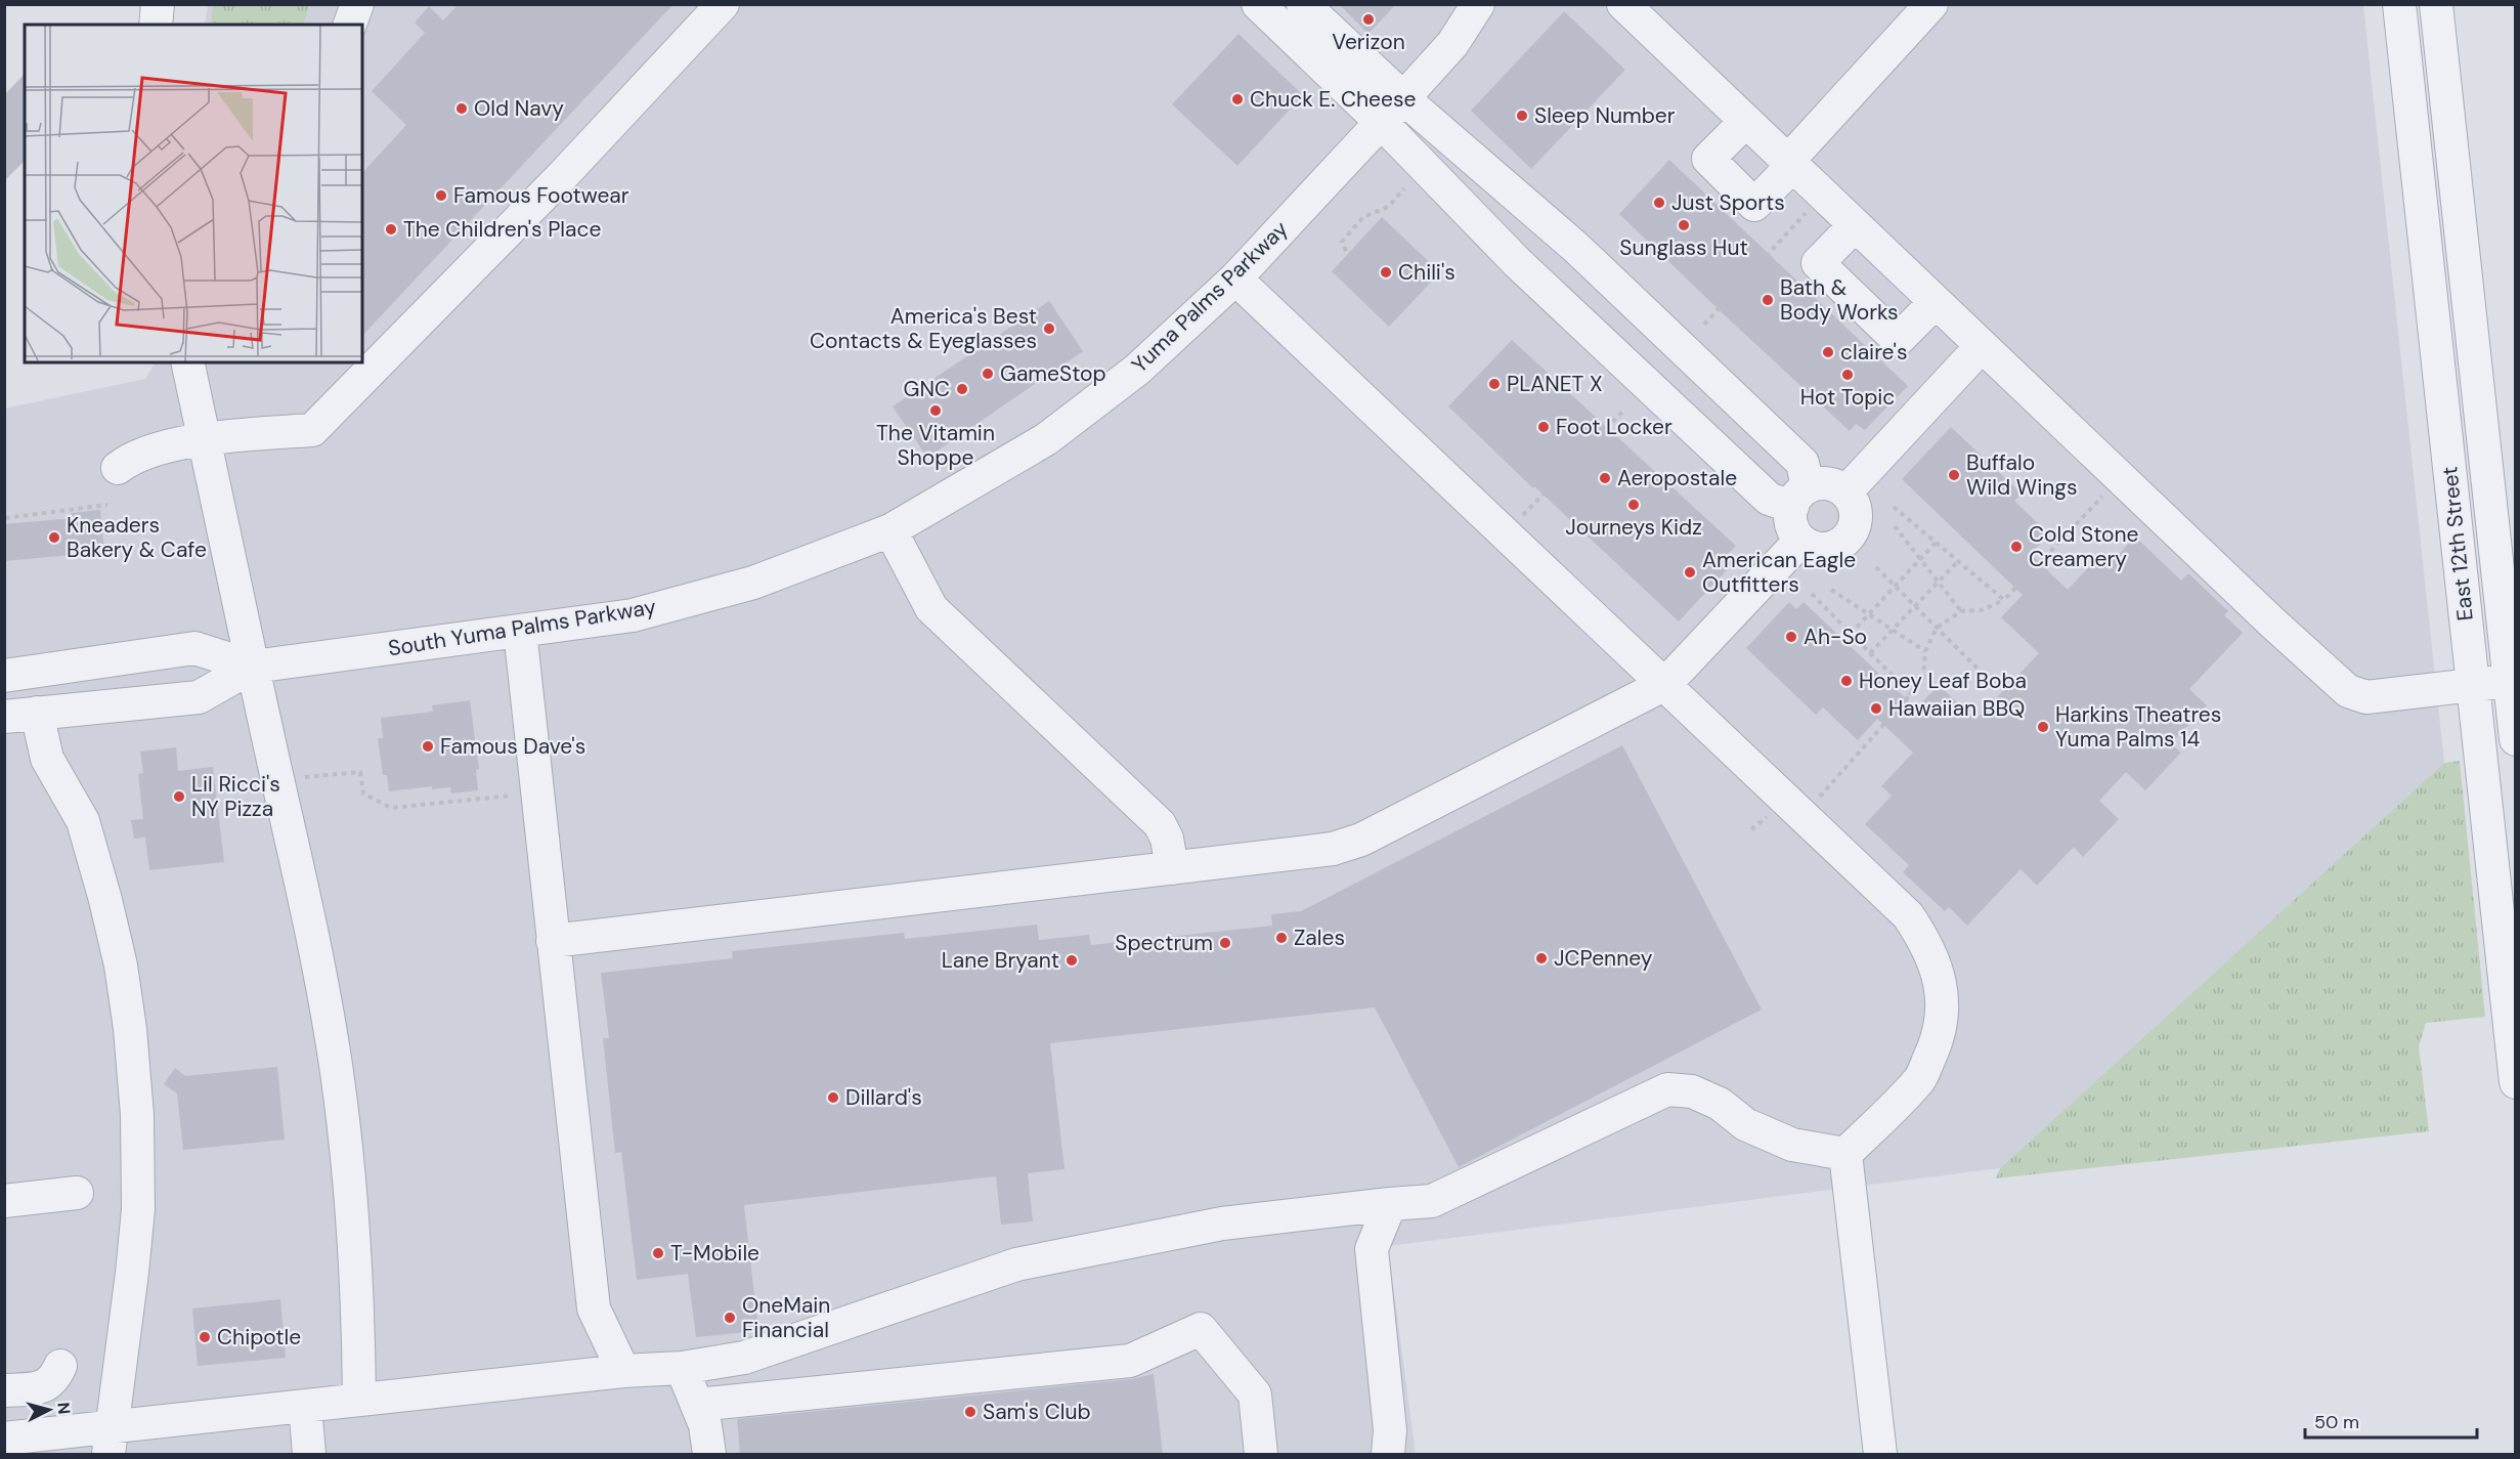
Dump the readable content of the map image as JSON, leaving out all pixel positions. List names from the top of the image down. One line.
{"streets":{"street":["Yuma Palms Parkway","East 12th Street","South Yuma Palms Parkway"]},"crossings":[["Yuma Palms Parkway","South Yuma Palms Parkway"]],"places":["Verizon","Chuck E. Cheese","Old Navy","Sleep Number","Famous Footwear","Just Sports","Sunglass Hut","The Children's Place","Chili's","Bath & Body Works","America's Best Contacts & Eyeglasses","claire's","GameStop","Hot Topic","PLANET X","GNC","The Vitamin Shoppe","Foot Locker","Buffalo Wild Wings","Aeropostale","Journeys Kidz","Kneaders Bakery & Cafe","Cold Stone Creamery","American Eagle Outfitters","Ah-So","Honey Leaf Boba","Hawaiian BBQ","Harkins Theatres Yuma Palms 14","Famous Dave's","Lil Ricci's NY Pizza","Zales","Spectrum","JCPenney","Lane Bryant","Dillard's","T-Mobile","OneMain Financial","Chipotle","Sam's Club"],"scale_bar":"50 m","north":"right"}
